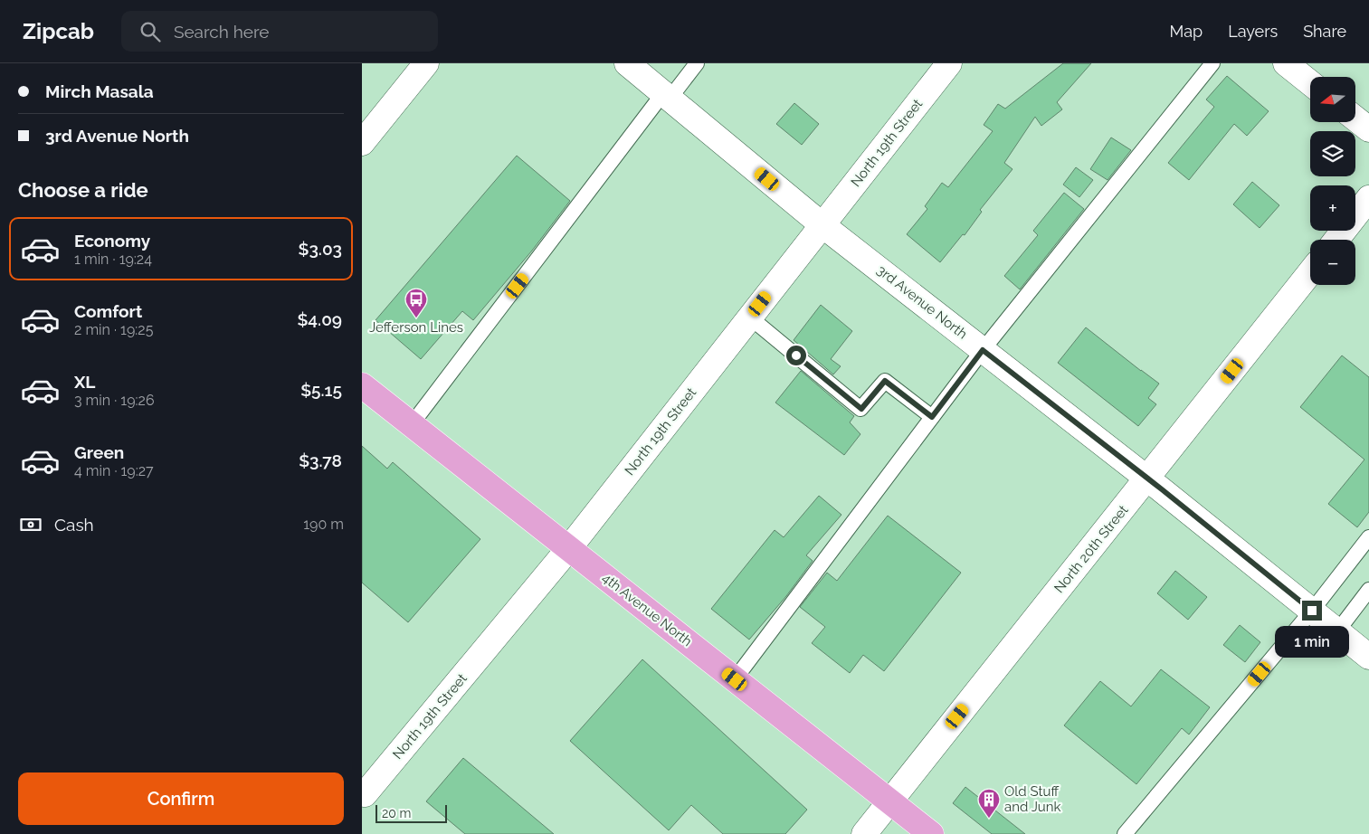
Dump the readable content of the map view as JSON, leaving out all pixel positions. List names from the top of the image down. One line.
{"streets":{"main road":["4th Avenue North"],"street":["North 19th Street","3rd Avenue North","North 20th Street"]},"crossings":[["North 19th Street","3rd Avenue North"],["North 19th Street","4th Avenue North"],["3rd Avenue North","North 20th Street"],["North 20th Street","4th Avenue North"]],"places":{"bus stop":["Jefferson Lines"],"building":["Old Stuff and Junk"]},"scale_bar":"20 m","north":"left","page":{"header":"Zipcab","search":"Search here","nav":["Map","Layers","Share"],"banner":["Mirch Masala","3rd Avenue North"],"map_buttons":["+","−"],"heading":"Choose a ride","list":[{"name":"Economy","note":"1 min · 19:24","value":"$3.03"},{"name":"Comfort","note":"2 min · 19:25","value":"$4.09"},{"name":"XL","note":"3 min · 19:26","value":"$5.15"},{"name":"Green","note":"4 min · 19:27","value":"$3.78"}],"pay":["Cash","190 m"],"bubble":"1 min","buttons":"Confirm","scale":"20 m"}}
